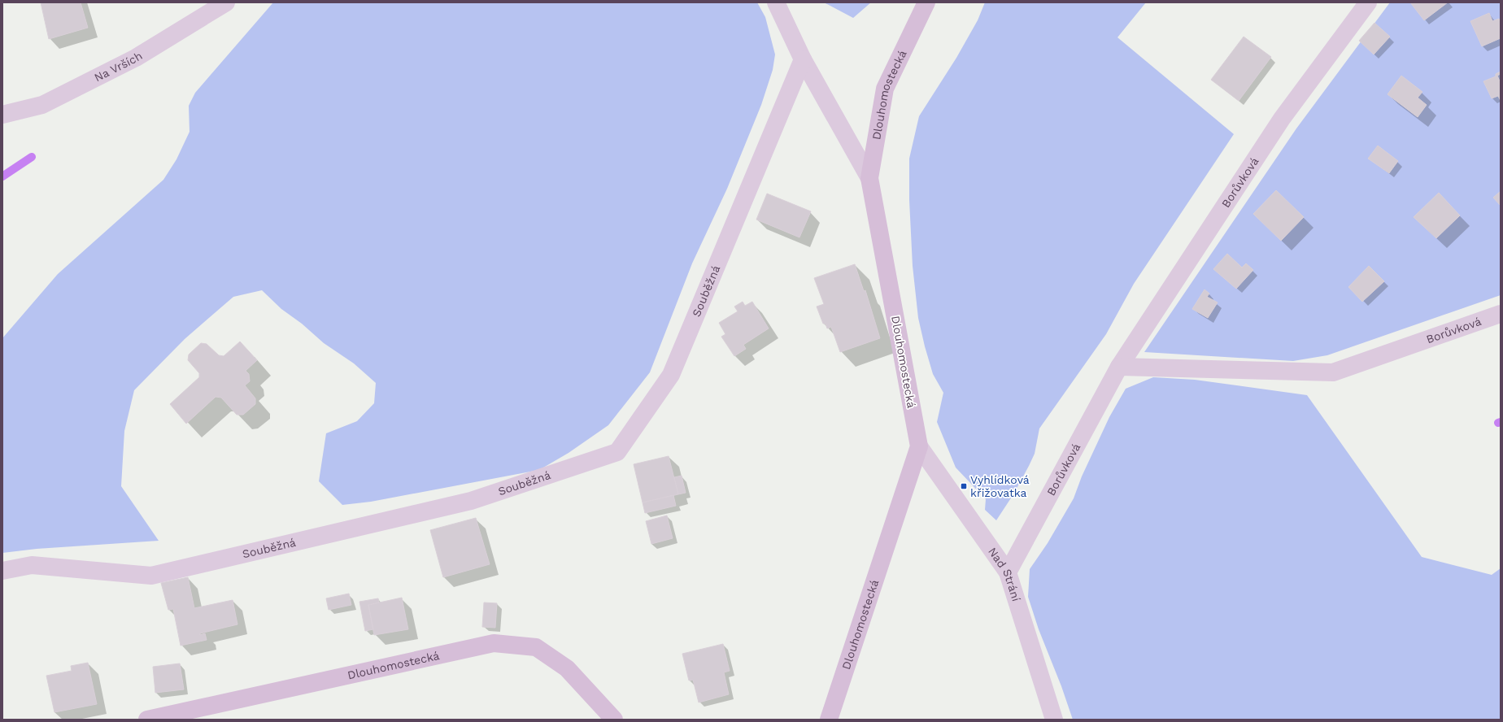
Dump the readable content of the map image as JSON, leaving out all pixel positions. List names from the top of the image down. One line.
{"streets":{"street":["Na Vrších","Dlouhomostecká","Borůvková","Souběžná","Nad Strání"]},"crossings":[["Dlouhomostecká","Nad Strání"],["Borůvková","Nad Strání"]],"places":{"transit":["Vyhlídková křižovatka"]}}
